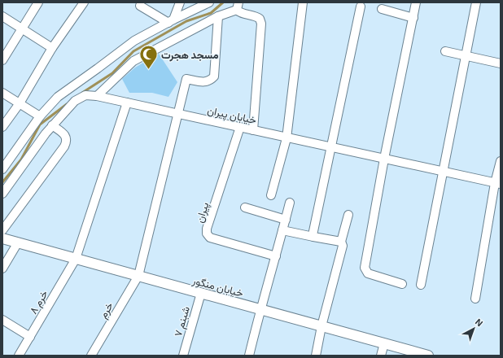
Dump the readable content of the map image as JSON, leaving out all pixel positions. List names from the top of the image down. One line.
{"streets":{"street":["خیابان پیران","پیران","خیابان منگور","خرم ۸","خرم","شبنم ۷"]},"crossings":[["خیابان پیران","پیران"],["خیابان پیران","خرم ۸"],["خیابان پیران","خرم"],["خیابان منگور","خرم ۸"],["خیابان منگور","خرم"],["خیابان منگور","شبنم ۷"]],"places":{"mosque":["مسجد هجرت"]},"north":"top right"}
